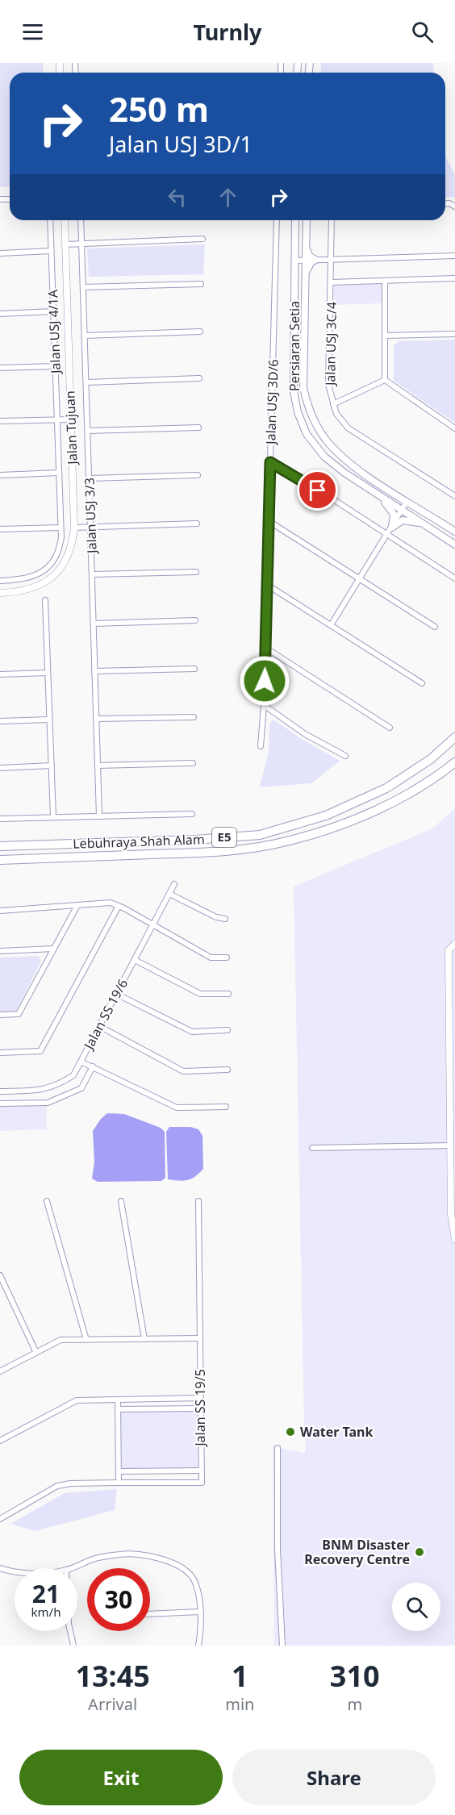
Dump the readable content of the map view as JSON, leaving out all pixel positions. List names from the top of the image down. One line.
{"streets":{"highway":["E5","Lebuhraya Shah Alam"],"main road":["Persiaran Setia"],"street":["Jalan USJ 4/1A","Jalan USJ 3C/4","Jalan USJ 3D/6","Jalan Tujuan","Jalan USJ 3/3","Jalan SS 19/6","Jalan SS 19/5"]},"places":["Water Tank","BNM Disaster Recovery Centre"],"page":{"header":"Turnly","turn":["250 m","Jalan USJ 3D/1"],"speed":"21 km/h","limit":"30","eta":["13:45","Arrival","1","min","310","m"],"buttons":["Exit","Share"]}}
